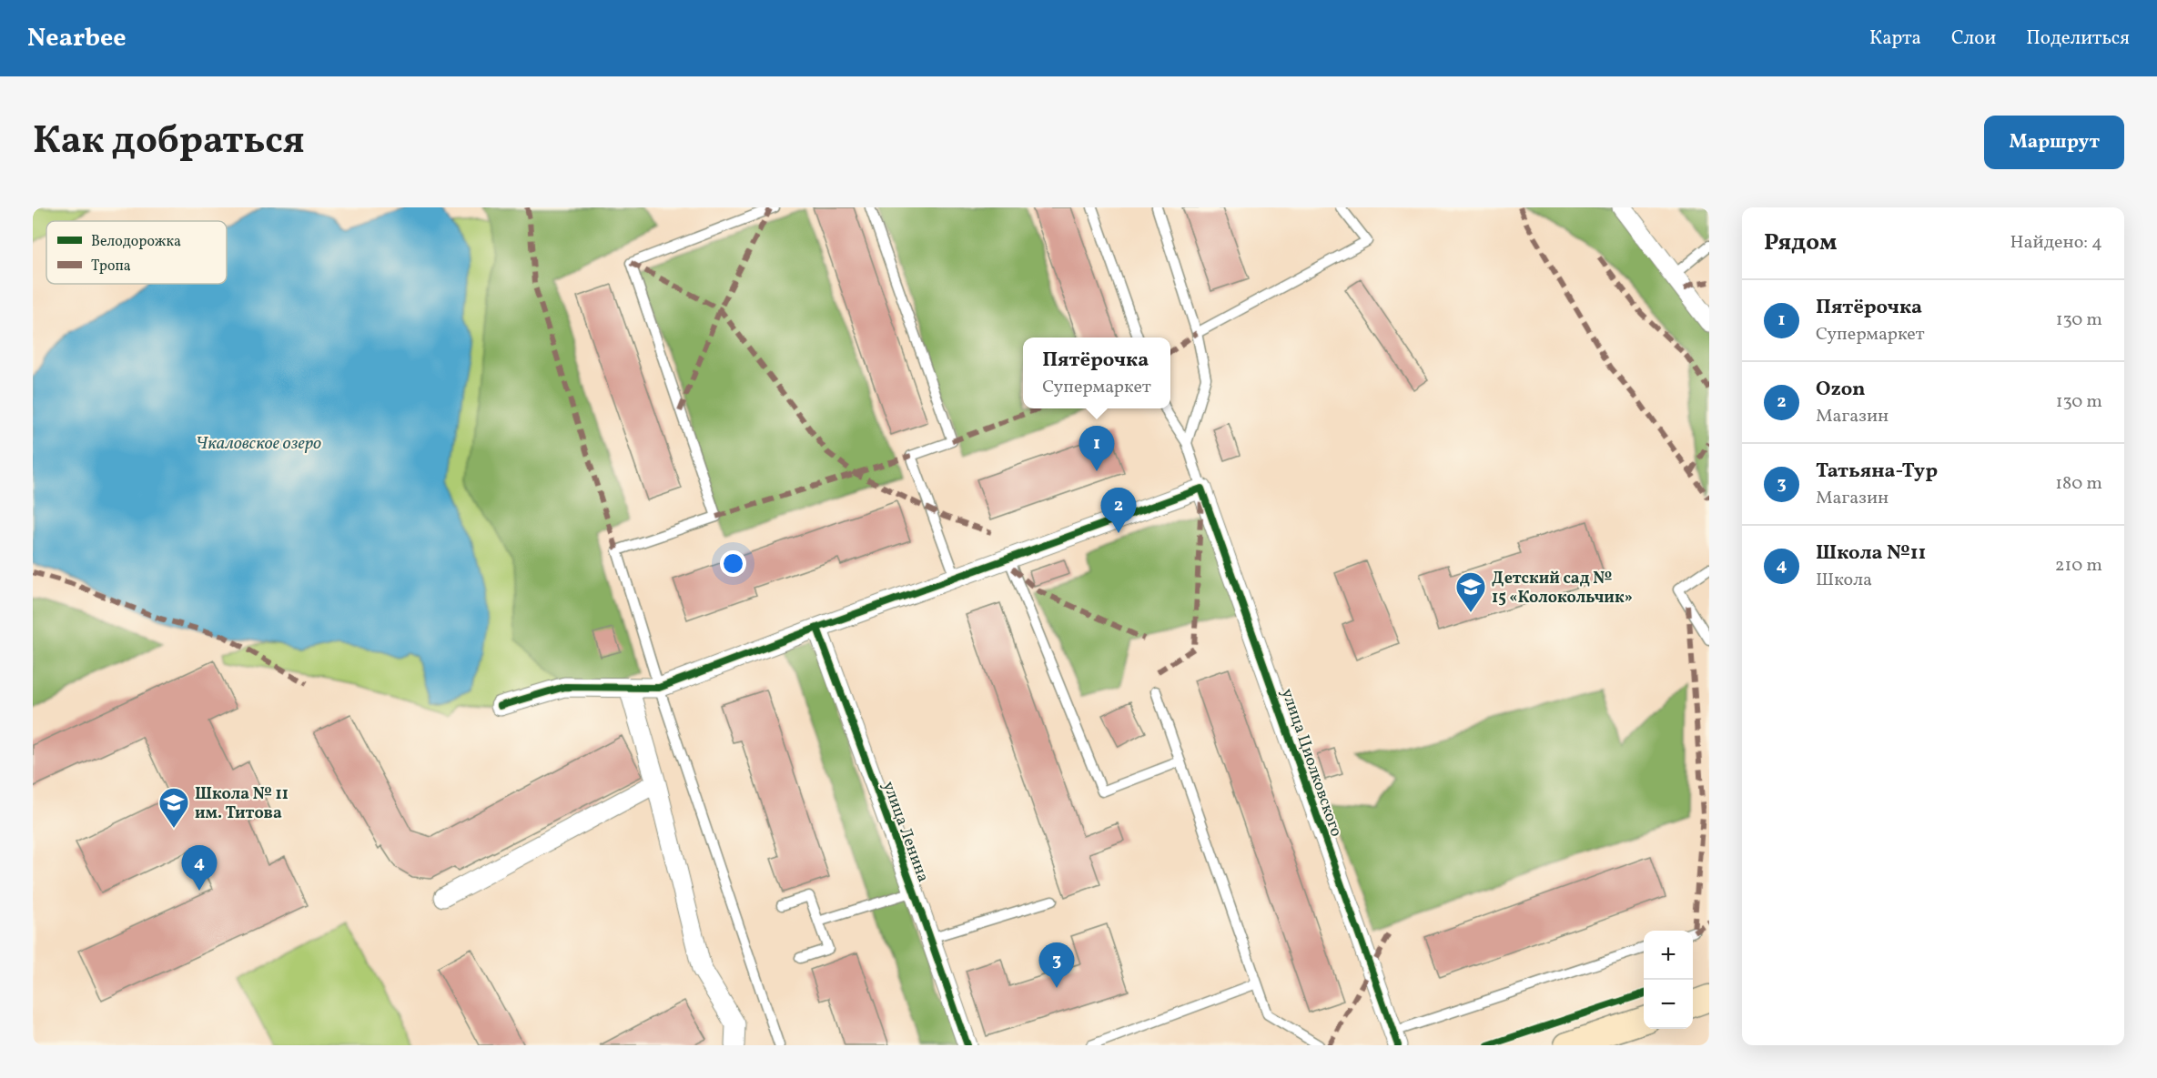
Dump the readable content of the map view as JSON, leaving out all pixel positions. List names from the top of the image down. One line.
{"streets":{"street":["улица Циолковского","улица Ленина"]},"water":["Чкаловское озеро"],"places":{"school or university":["Детский сад № 15 «Колокольчик»","Школа № 11 им. Титова"]},"legend":["Велодорожка","Тропа"],"page":{"header":"Nearbee","nav":["Карта","Слои","Поделиться"],"title":"Как добраться","buttons":"Маршрут","heading":["Рядом","Найдено: 4"],"list":[{"mark":"1","name":"Пятёрочка","note":"Супермаркет","value":"130 m"},{"mark":"2","name":"Ozon","note":"Магазин","value":"130 m"},{"mark":"3","name":"Татьяна-Тур","note":"Магазин","value":"180 m"},{"mark":"4","name":"Школа №11","note":"Школа","value":"210 m"}],"popup":["Пятёрочка","Супермаркет"],"pins":["1","2","4","3"],"map_buttons":["+","−"]}}
